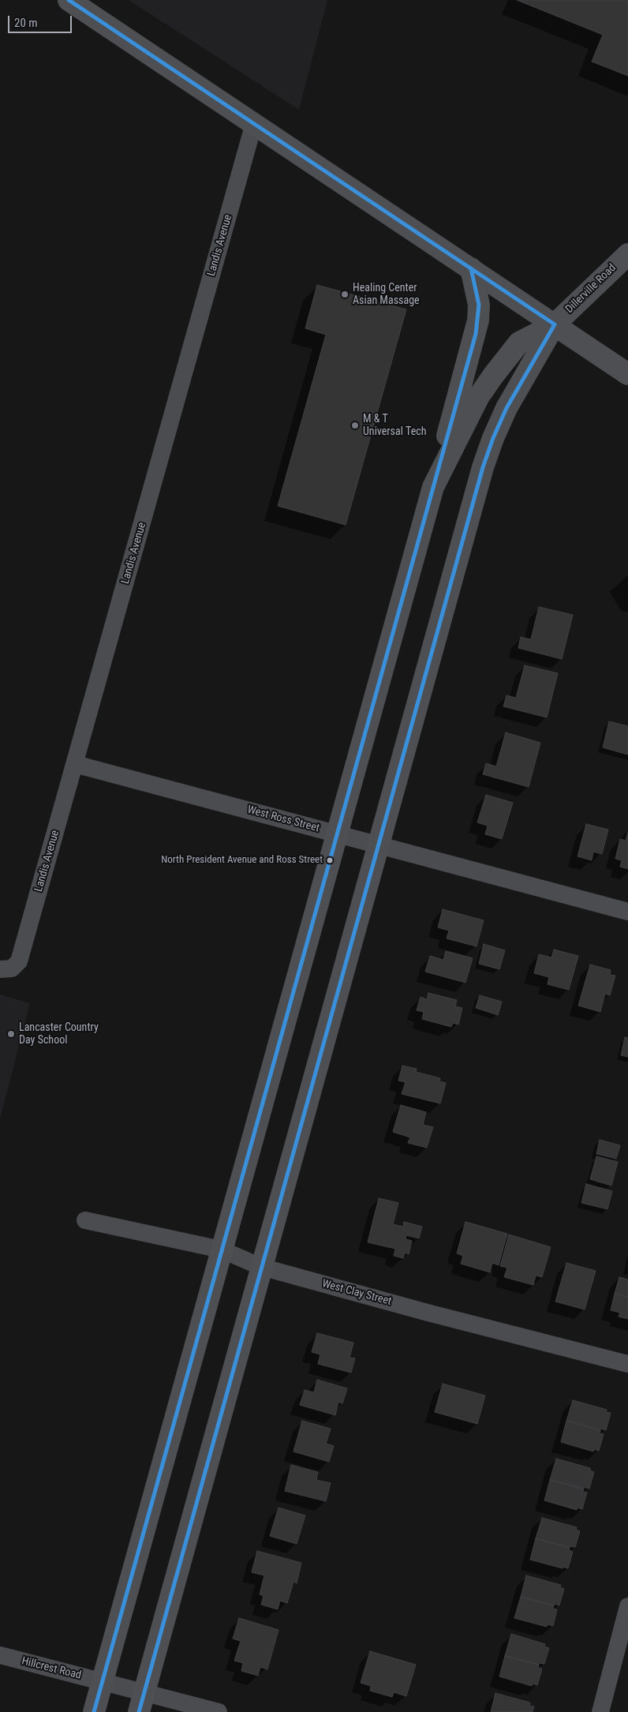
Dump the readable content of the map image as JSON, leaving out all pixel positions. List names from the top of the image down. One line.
{"streets":{"main road":["Dillerville Road"],"street":["Landis Avenue","West Ross Street","West Clay Street","Hillcrest Road"]},"crossings":[["Landis Avenue","West Ross Street"]],"places":["Healing Center Asian Massage","M & T Universal Tech","North President Avenue and Ross Street","Lancaster Country Day School"],"scale_bar":"20 m"}
